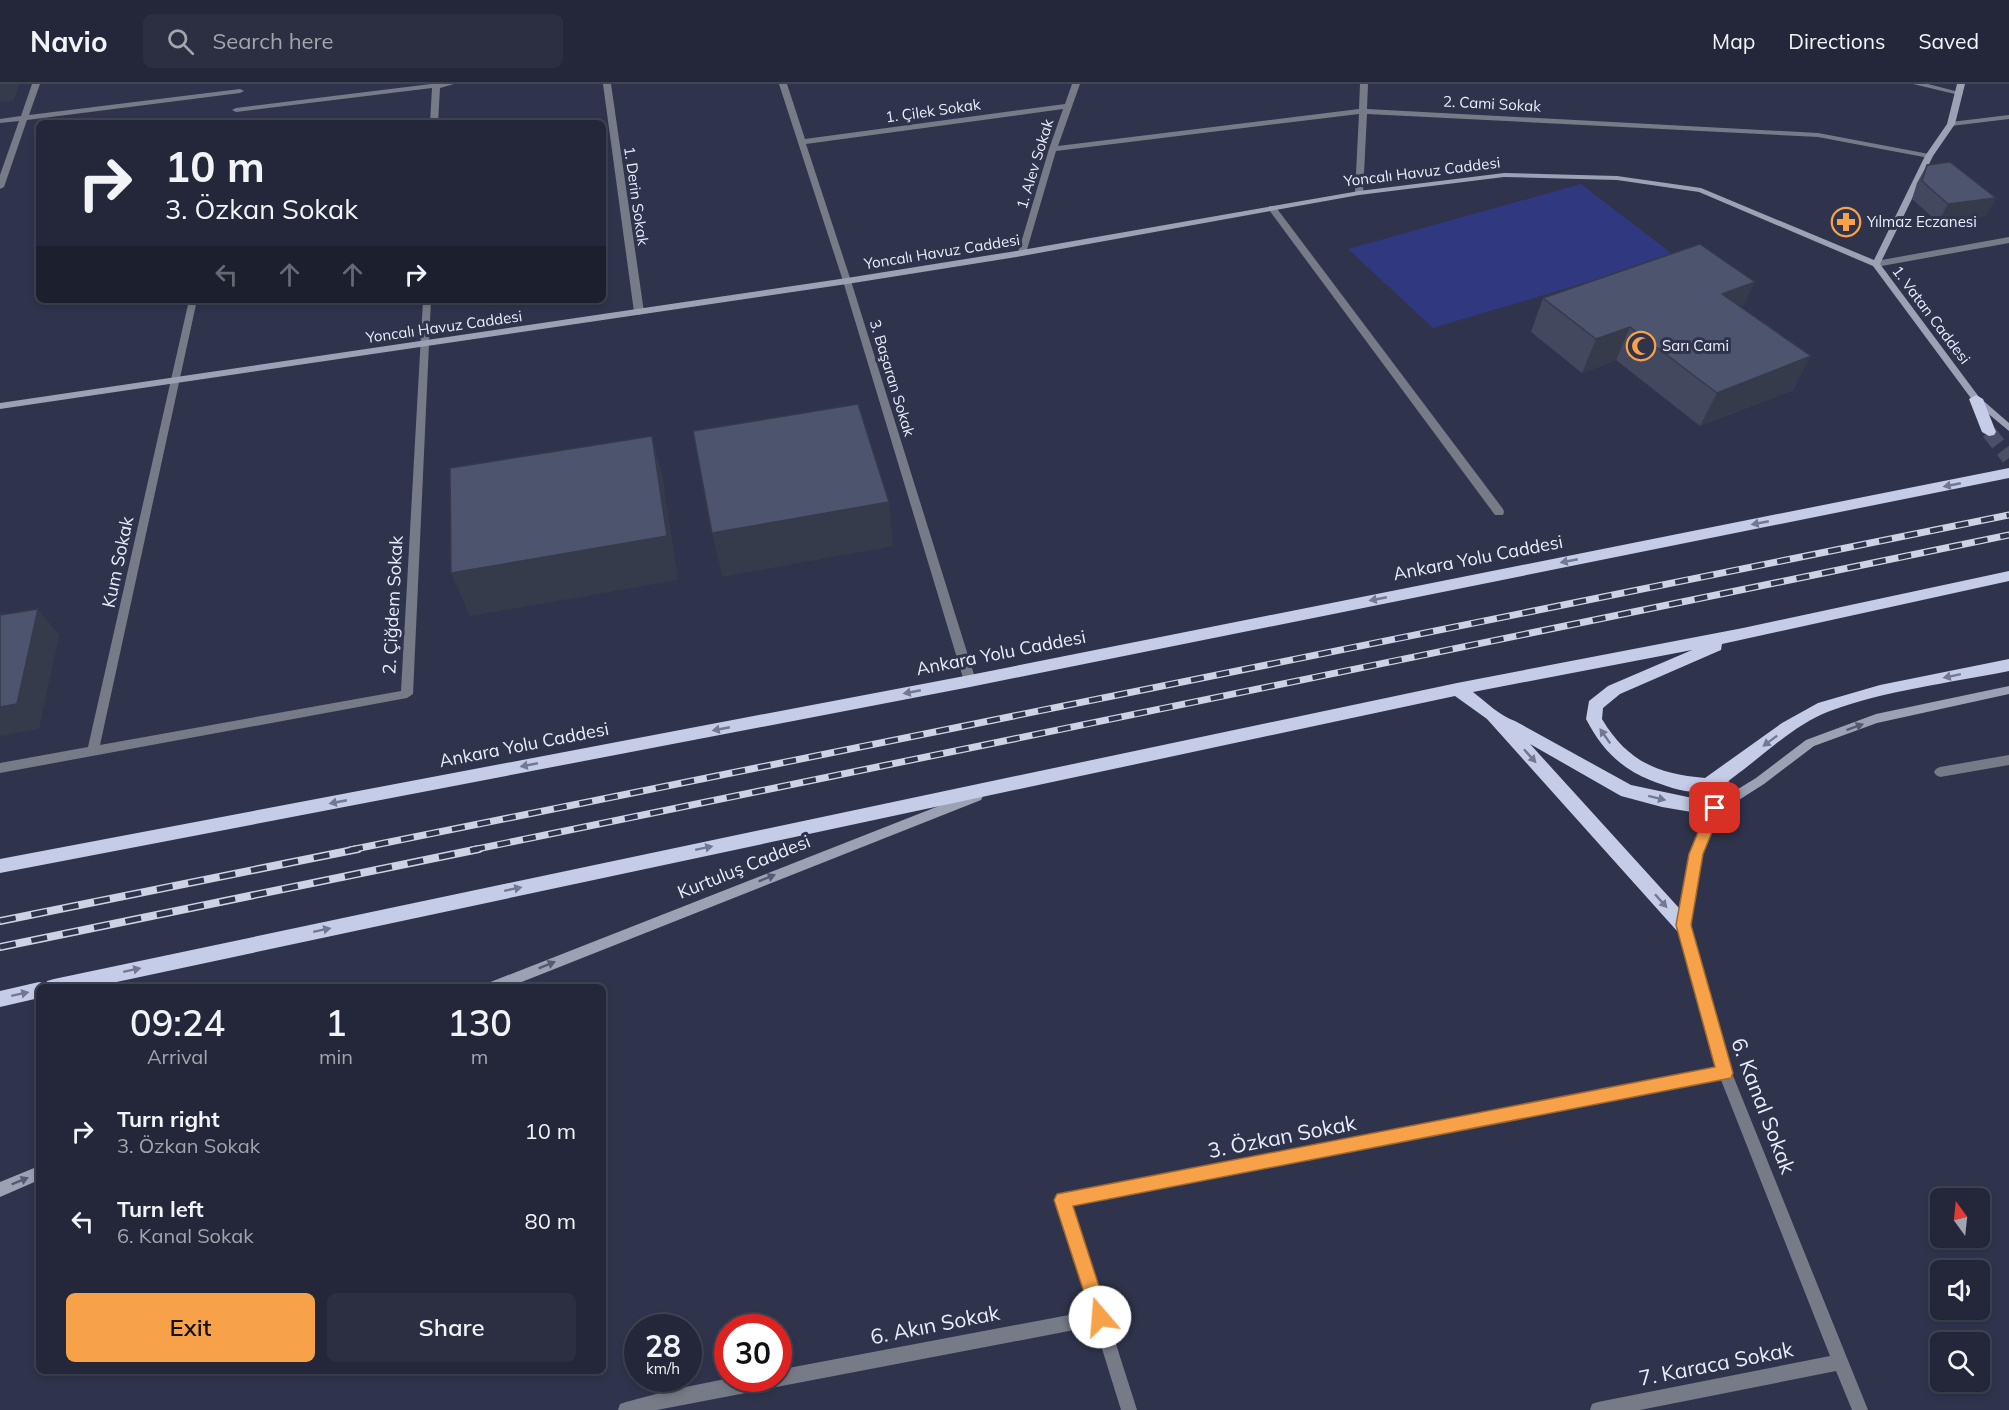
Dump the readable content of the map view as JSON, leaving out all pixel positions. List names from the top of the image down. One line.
{"streets":{"highway":["Ankara Yolu Caddesi"],"main road":["Yoncalı Havuz Caddesi","1. Vatan Caddesi","Kurtuluş Caddesi","6. Kanal Sokak"],"street":["2. Cami Sokak","1. Çilek Sokak","1. Alev Sokak","1. Derin Sokak","3. Başaran Sokak","Kum Sokak","2. Çiğdem Sokak","3. Özkan Sokak","6. Akın Sokak","7. Karaca Sokak"]},"crossings":[["2. Cami Sokak","1. Alev Sokak"],["2. Cami Sokak","1. Vatan Caddesi"],["1. Çilek Sokak","1. Alev Sokak"],["1. Çilek Sokak","3. Başaran Sokak"],["1. Alev Sokak","Yoncalı Havuz Caddesi"],["Yoncalı Havuz Caddesi","1. Derin Sokak"],["Yoncalı Havuz Caddesi","1. Vatan Caddesi"],["Yoncalı Havuz Caddesi","3. Başaran Sokak"],["Yoncalı Havuz Caddesi","Kum Sokak"],["Yoncalı Havuz Caddesi","2. Çiğdem Sokak"],["3. Başaran Sokak","Ankara Yolu Caddesi"],["Kum Sokak","2. Çiğdem Sokak"],["6. Kanal Sokak","3. Özkan Sokak"],["6. Kanal Sokak","7. Karaca Sokak"],["3. Özkan Sokak","6. Akın Sokak"]],"one_way":["Kurtuluş Caddesi"],"places":{"pharmacy":["Yılmaz Eczanesi"],"mosque":["Sarı Cami"]},"north":"top","page":{"header":"Navio","search":"Search here","nav":["Map","Directions","Saved"],"turn":["10 m","3. Özkan Sokak"],"eta":["09:24","Arrival","1","min","130","m"],"list":[{"name":"Turn right","note":"3. Özkan Sokak","value":"10 m"},{"name":"Turn left","note":"6. Kanal Sokak","value":"80 m"}],"buttons":["Exit","Share"],"speed":"28 km/h","limit":"30"}}
